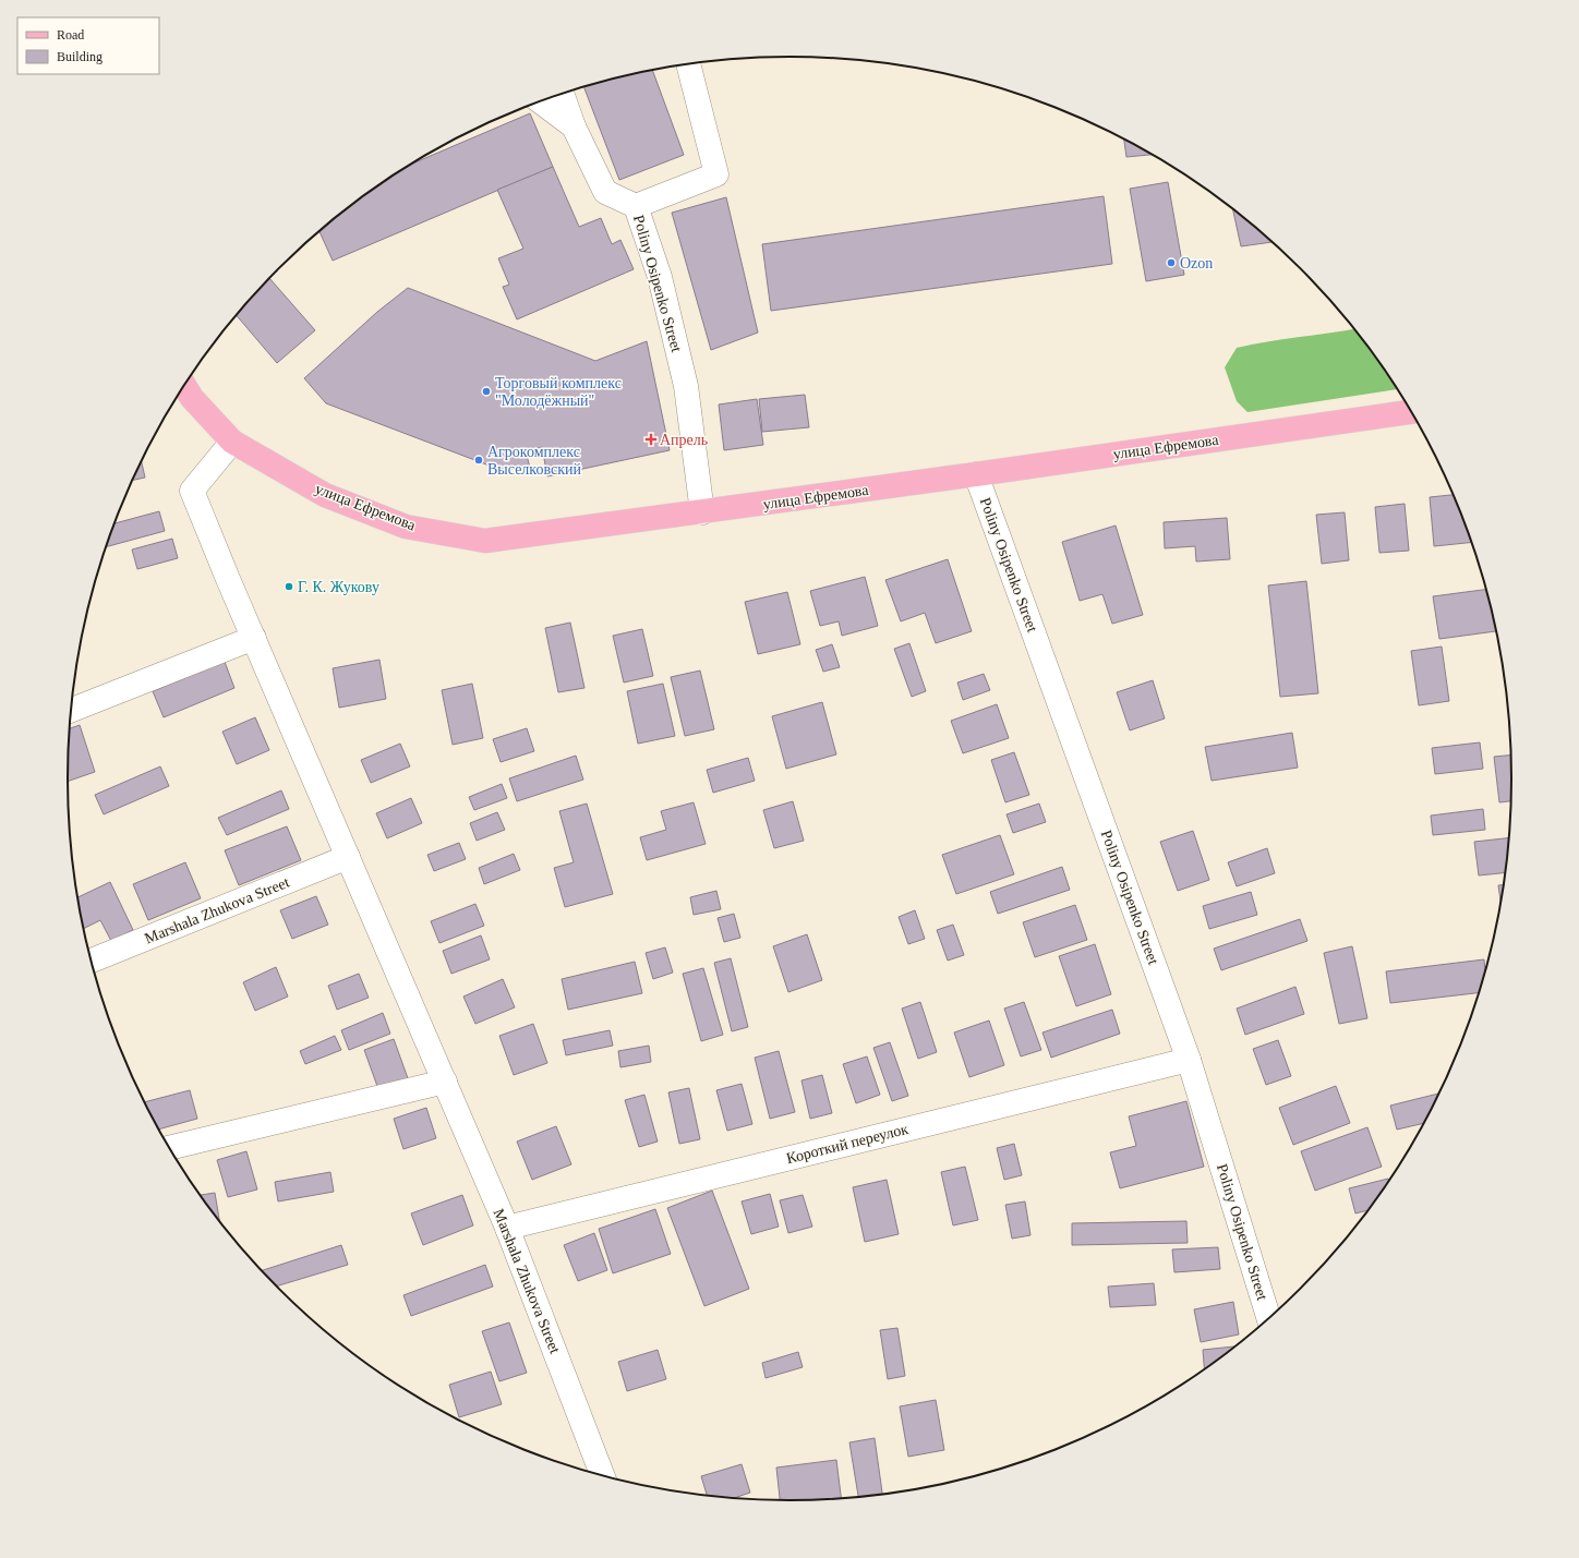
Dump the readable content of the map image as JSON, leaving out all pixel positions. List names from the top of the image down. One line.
{"streets":{"main road":["улица Ефремова"],"street":["Poliny Osipenko Street","Marshala Zhukova Street","Короткий переулок"]},"crossings":[["Poliny Osipenko Street","улица Ефремова"],["Poliny Osipenko Street","Короткий переулок"],["улица Ефремова","Marshala Zhukova Street"],["Marshala Zhukova Street","Короткий переулок"]],"places":{"other":["Ozon","Торговый комплекс \"Молодёжный\"","Агрокомплекс Выселковский","Г. К. Жукову"],"health":["Апрель"]},"legend":["Road","Building"]}
